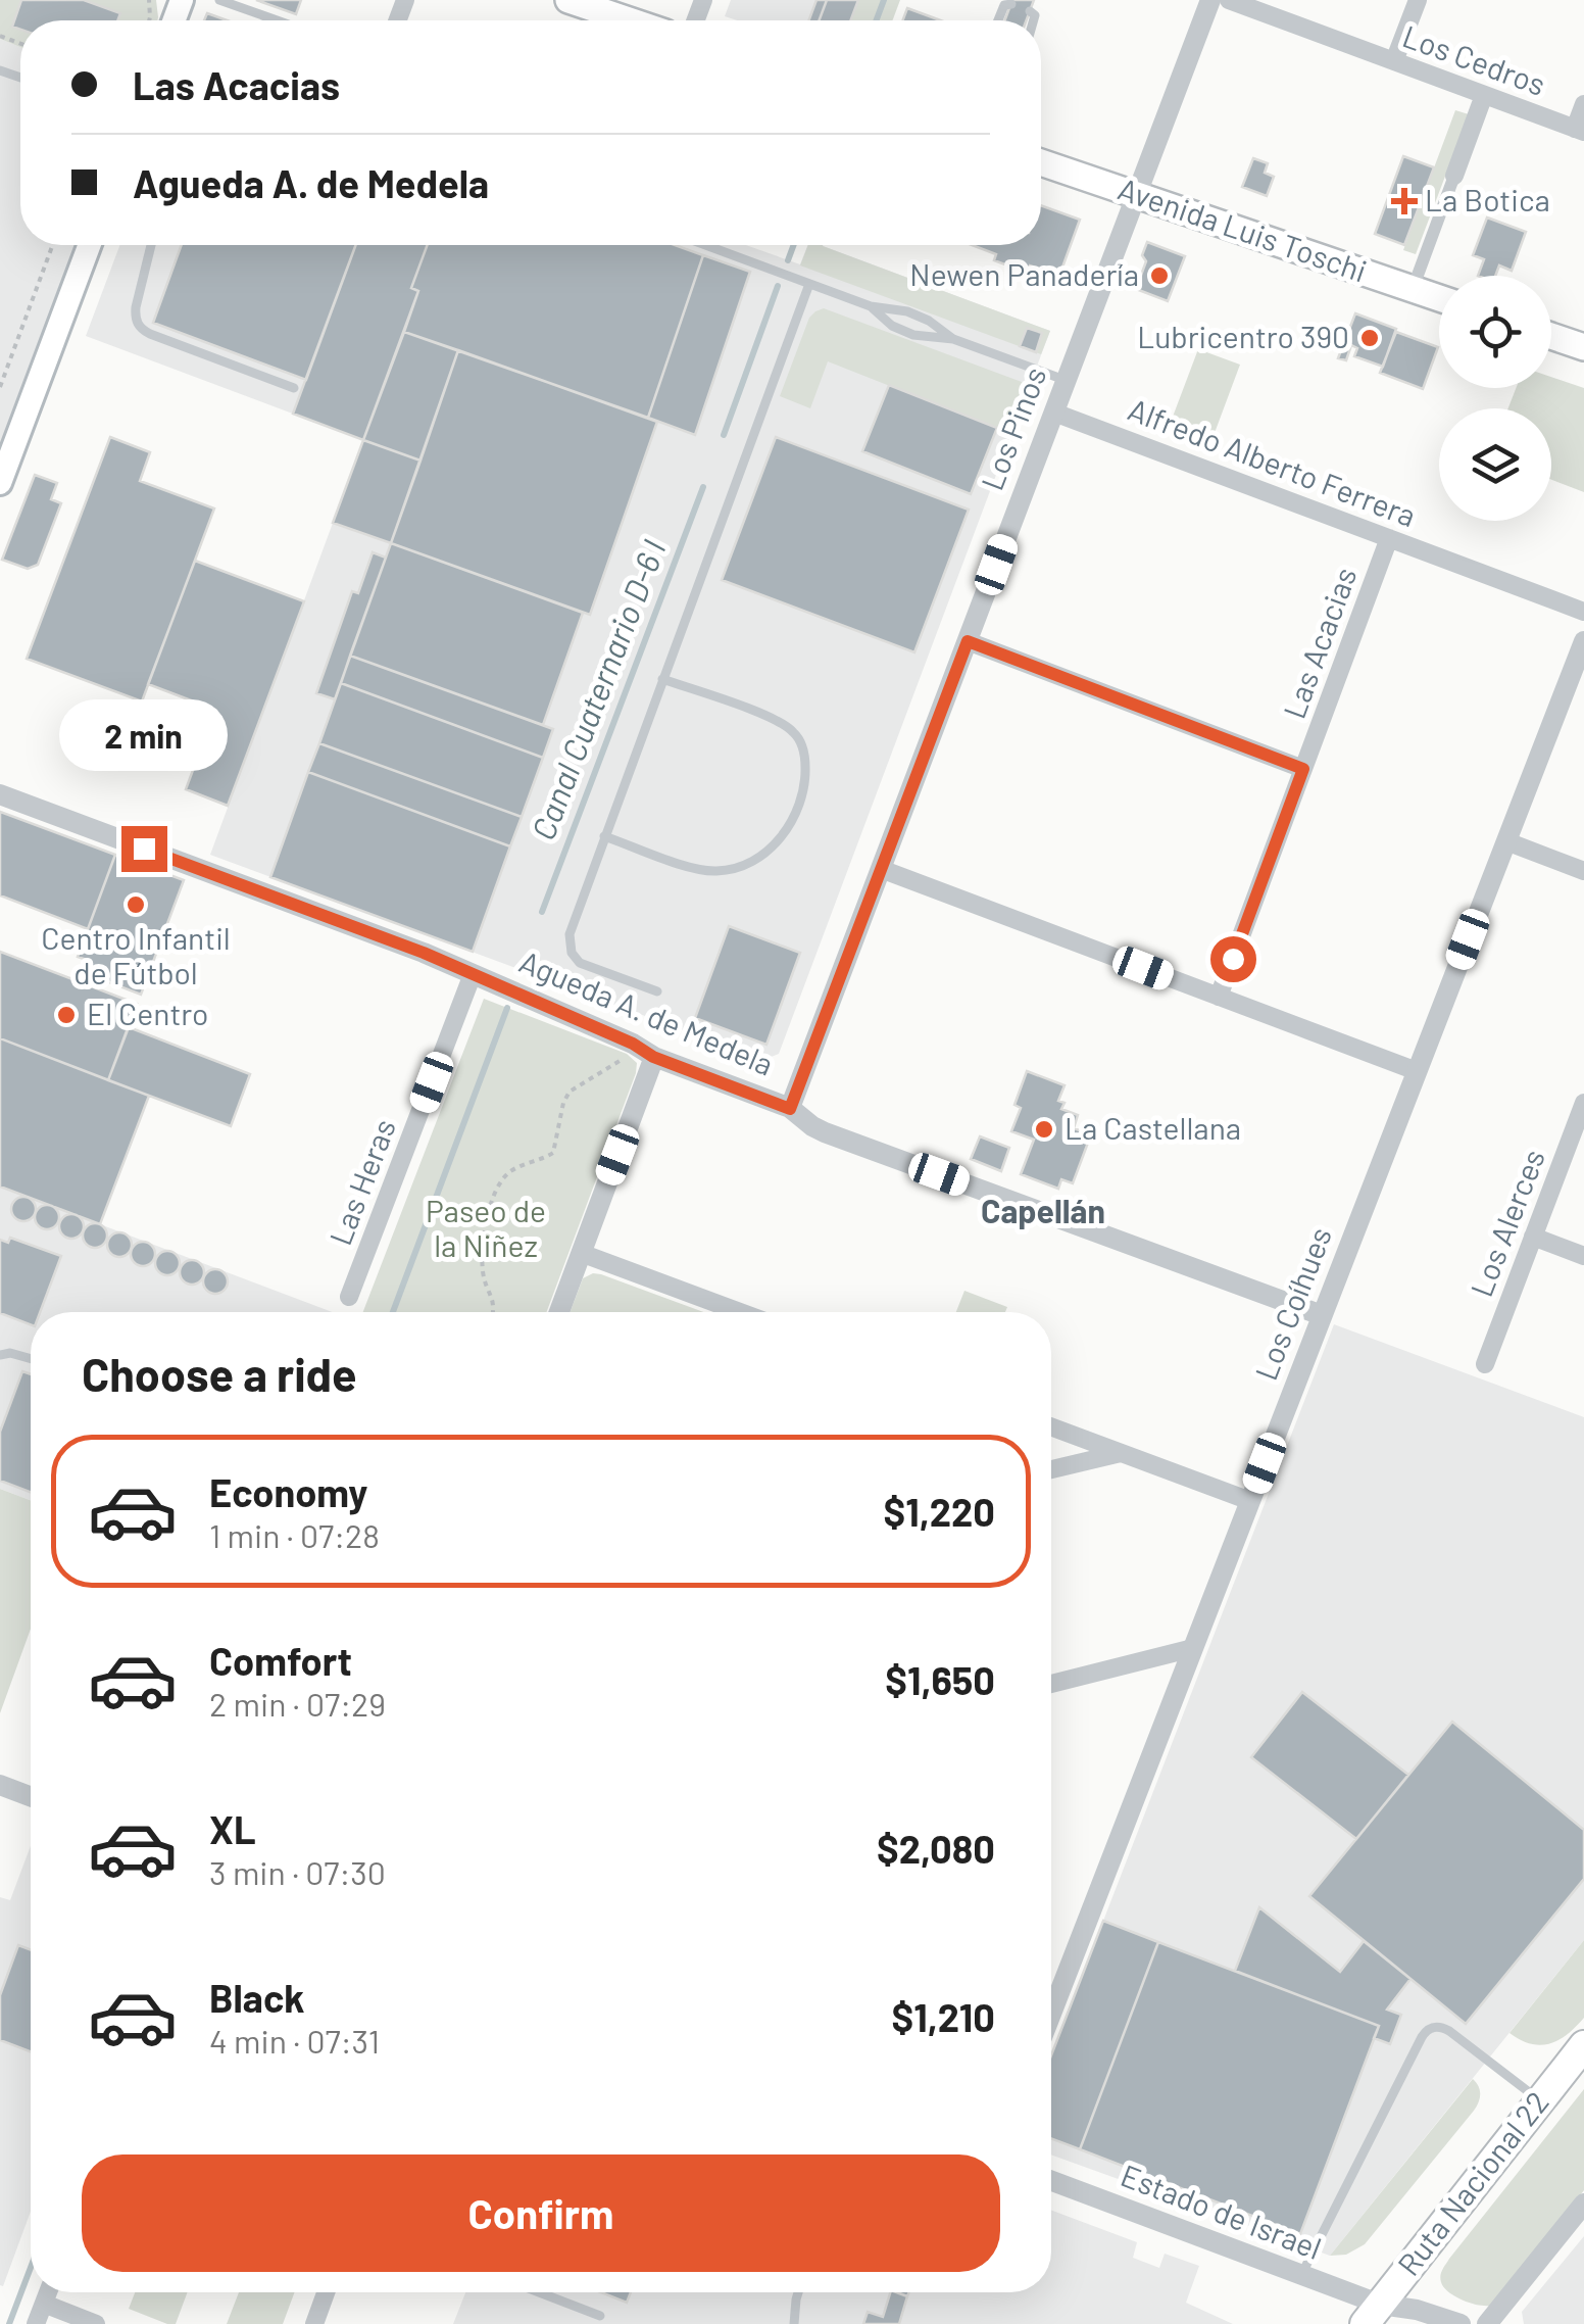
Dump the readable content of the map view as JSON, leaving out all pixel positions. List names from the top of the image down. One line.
{"streets":{"highway":["Ruta Nacional 22"],"main road":["Avenida Luis Toschi"],"street":["Los Cedros","Los Pinos","Alfredo Alberto Ferrera","Las Acacias","Agueda A. de Medela","Las Heras","Los Alerces","Los Coíhues","Estado de Israel"]},"crossings":[["Avenida Luis Toschi","Los Pinos"],["Los Pinos","Alfredo Alberto Ferrera"],["Los Pinos","Agueda A. de Medela"],["Alfredo Alberto Ferrera","Las Acacias"],["Agueda A. de Medela","Las Heras"],["Agueda A. de Medela","Los Coíhues"],["Ruta Nacional 22","Estado de Israel"]],"districts":["Capellán"],"water":["Canal Cuaternario D-6 I"],"parks":["Paseo de la Niñez"],"places":{"health":["La Botica"],"other":["Newen Panadería","Lubricentro 390","Centro Infantil de Fútbol","El Centro","La Castellana"]},"page":{"banner":["Las Acacias","Agueda A. de Medela"],"bubble":"2 min","heading":"Choose a ride","list":[{"name":"Economy","note":"1 min · 07:28","value":"$1,220"},{"name":"Comfort","note":"2 min · 07:29","value":"$1,650"},{"name":"XL","note":"3 min · 07:30","value":"$2,080"},{"name":"Black","note":"4 min · 07:31","value":"$1,210"}],"buttons":"Confirm"}}
